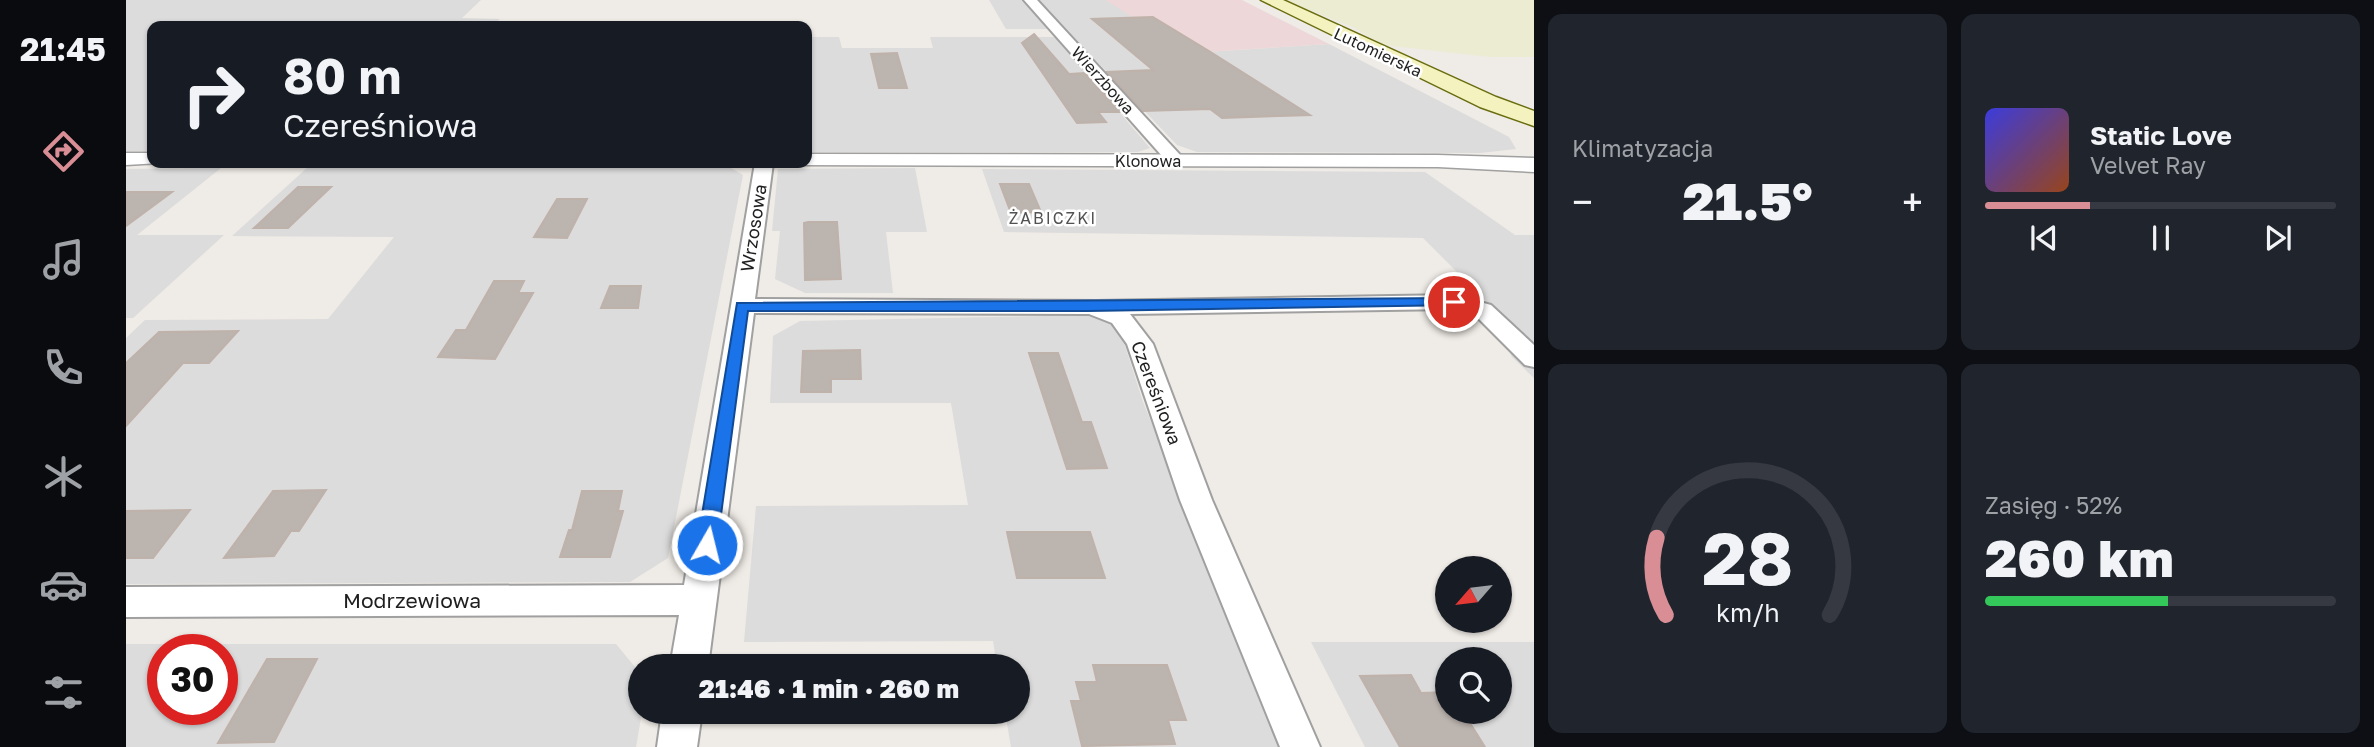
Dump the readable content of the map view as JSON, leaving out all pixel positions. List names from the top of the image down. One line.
{"streets":{"main road":["Lutomierska"],"street":["Wierzbowa","Klonowa","Wrzosowa","Czereśniowa","Modrzewiowa"]},"crossings":[["Wierzbowa","Klonowa"],["Wrzosowa","Czereśniowa"],["Wrzosowa","Modrzewiowa"]],"districts":["ŻABICZKI"],"north":"bottom left","page":{"tabs":"21:45","tile":["Klimatyzacja",["Zasięg · 52%","260 km"]],"turn":["80 m","Czereśniowa"],"song":["Static Love","Velvet Ray"],"heat":["−","21.5°","+"],"limit":"30","trip":"21:46 · 1 min · 260 m","gauge":["28","km/h"]}}
